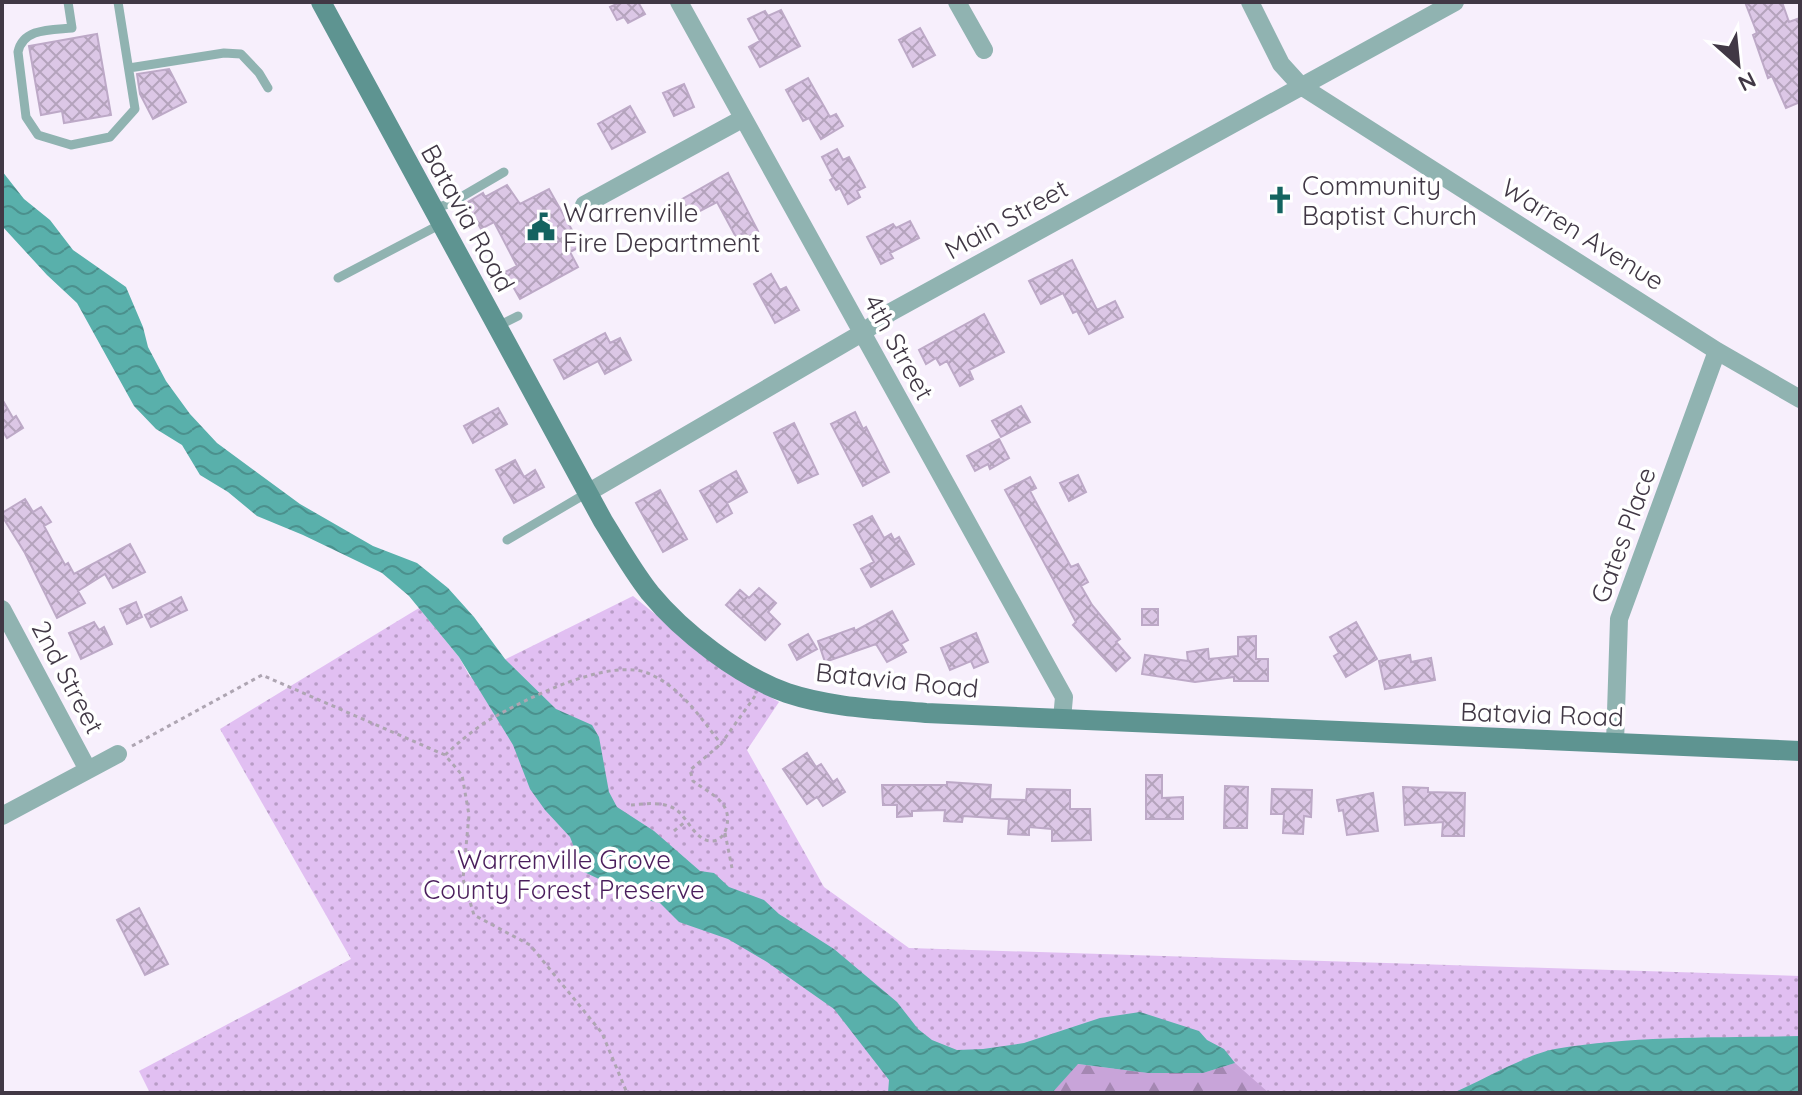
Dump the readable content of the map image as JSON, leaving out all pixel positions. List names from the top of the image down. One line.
{"streets":{"main road":["Batavia Road"],"street":["Main Street","Warren Avenue","4th Street","Gates Place","2nd Street"]},"crossings":[["Batavia Road","Main Street"],["Batavia Road","4th Street"],["Batavia Road","Gates Place"],["Main Street","Warren Avenue"],["Main Street","4th Street"],["Warren Avenue","Gates Place"]],"parks":["Warrenville Grove County Forest Preserve"],"places":{"church":["Community Baptist Church"],"public building":["Warrenville Fire Department"]},"north":"bottom right"}
